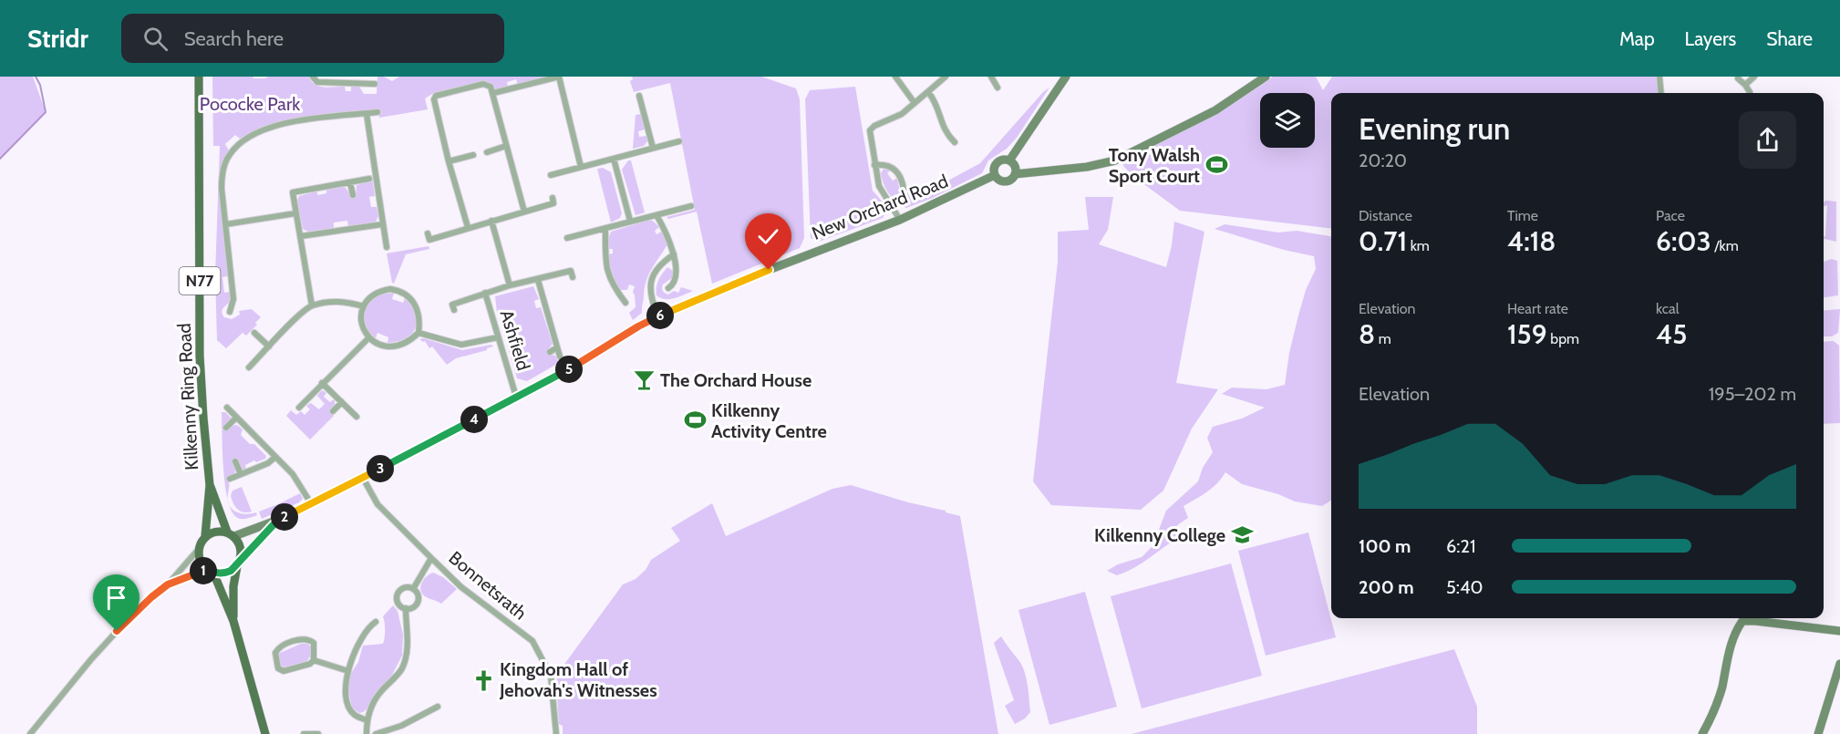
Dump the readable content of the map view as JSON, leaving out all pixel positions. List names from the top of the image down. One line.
{"streets":{"main road":["N77","Kilkenny Ring Road"],"street":["New Orchard Road","Ashfield","Bonnetsrath"]},"crossings":[["New Orchard Road","N77"],["New Orchard Road","Ashfield"],["New Orchard Road","Kilkenny Ring Road"],["New Orchard Road","Bonnetsrath"],["N77","Kilkenny Ring Road"]],"parks":["Pococke Park"],"places":{"sports":["Tony Walsh Sport Court","Kilkenny Activity Centre"],"bar":["The Orchard House"],"school or university":["Kilkenny College"],"church":["Kingdom Hall of Jehovah's Witnesses"]},"page":{"header":"Stridr","search":"Search here","nav":["Map","Layers","Share"],"heading":["Evening run","20:20"],"stats":[["Distance","0.71 km"],["Time","4:18"],["Pace","6:03 /km"],["Elevation","8 m"],["Heart rate","159 bpm"],["kcal","45"]],"pins":["6","5","4","3","2","1"],"chart":["Elevation","195–202 m"],"list":[{"name":"100 m","note":"6:21"},{"name":"200 m","note":"5:40"}]}}
